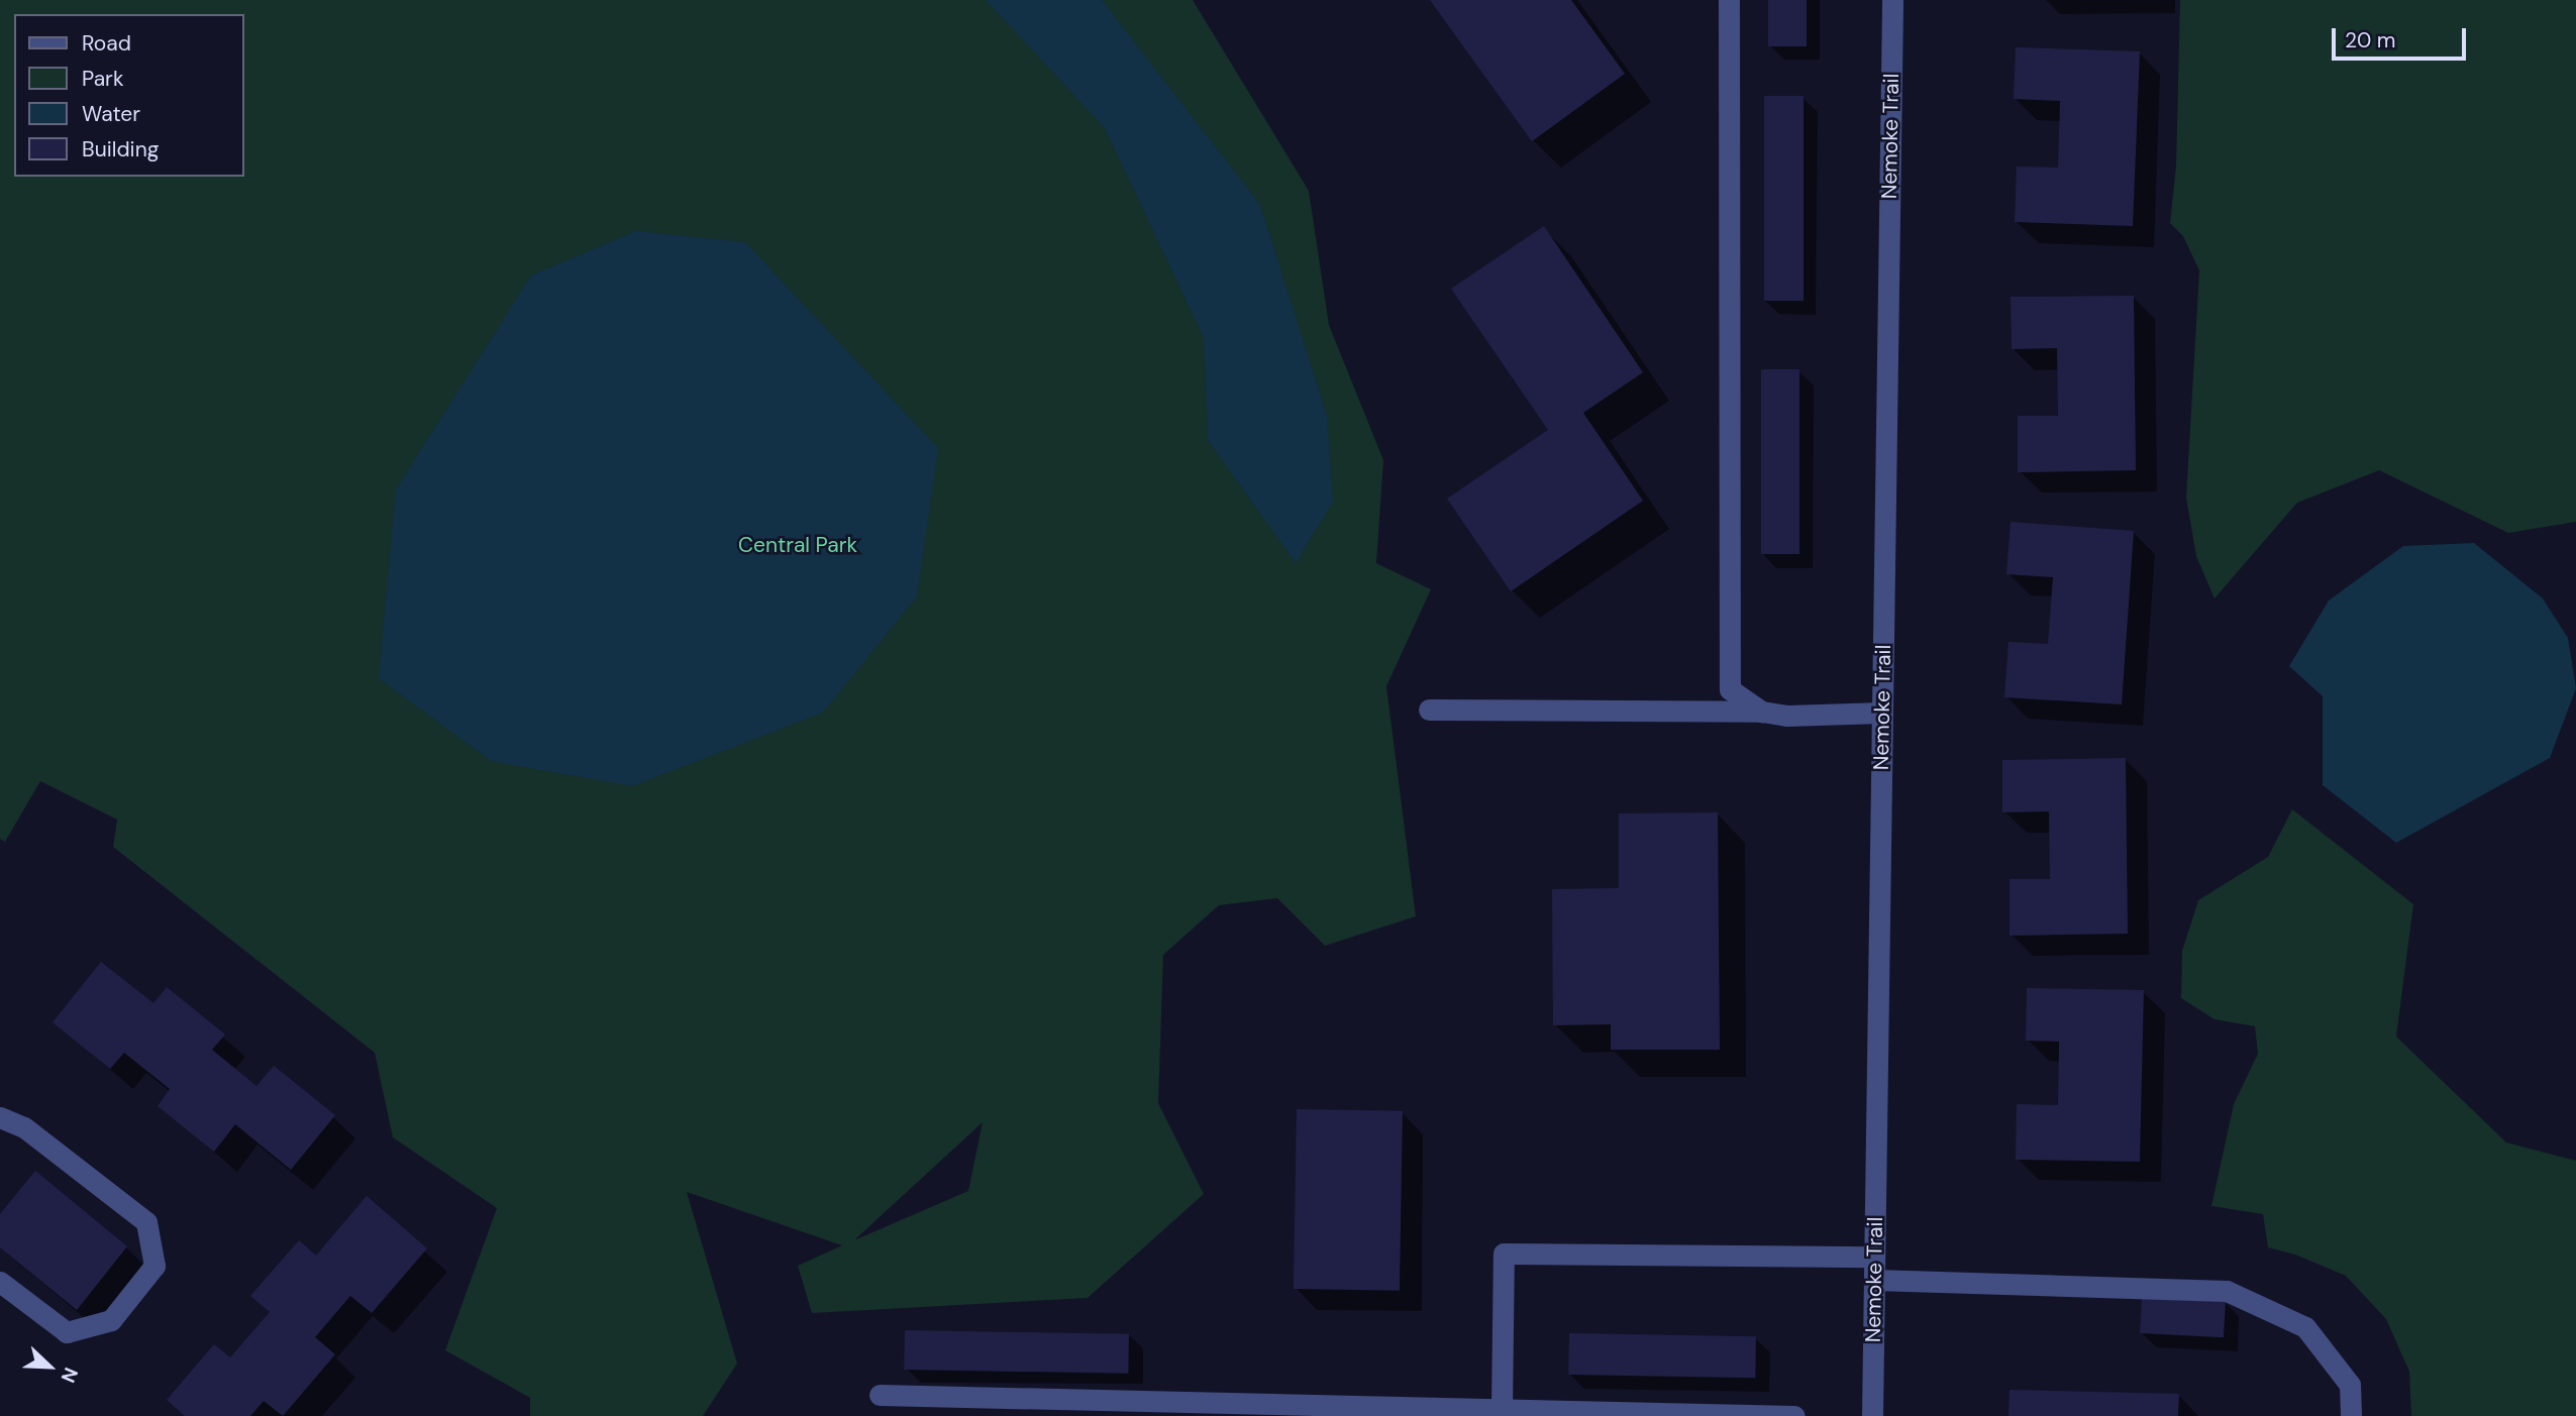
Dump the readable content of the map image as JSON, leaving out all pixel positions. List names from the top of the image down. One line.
{"streets":{"street":["Nemoke Trail"]},"parks":["Central Park"],"legend":["Road","Park","Water","Building"],"scale_bar":"20 m","north":"bottom right"}
